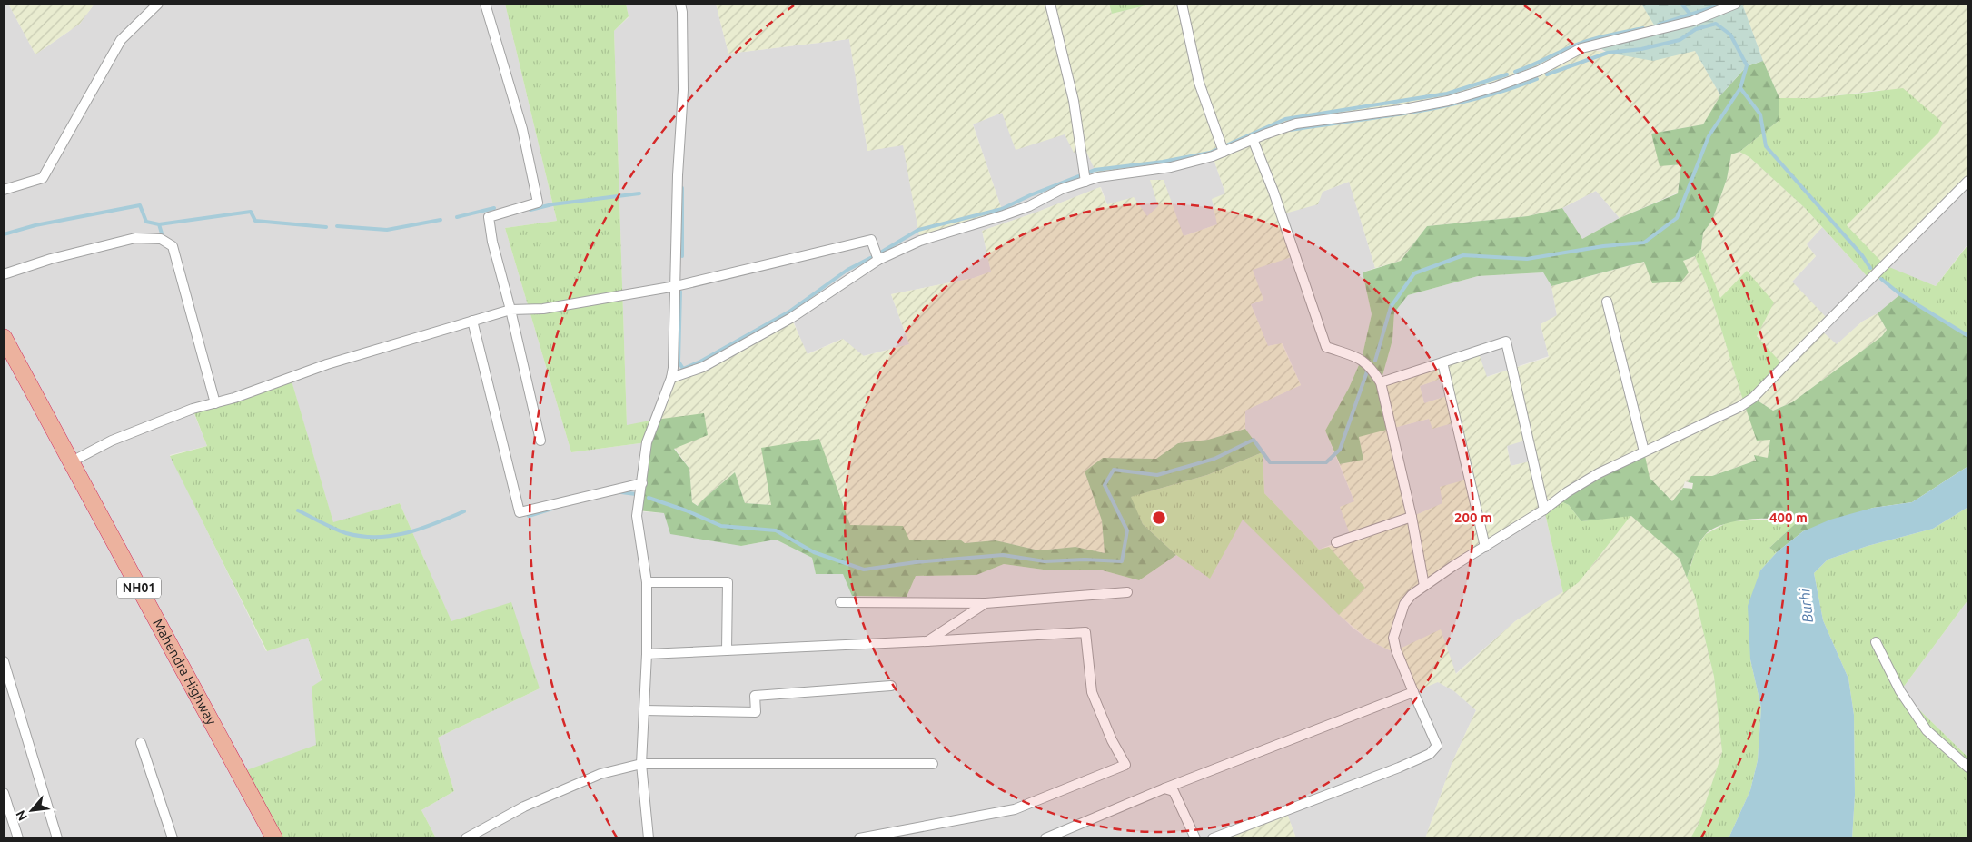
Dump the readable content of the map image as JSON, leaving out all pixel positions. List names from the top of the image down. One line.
{"streets":{"highway":["NH01","Mahendra Highway"]},"water":["Burhi"],"north":"bottom left","rings":["200 m","400 m"]}
